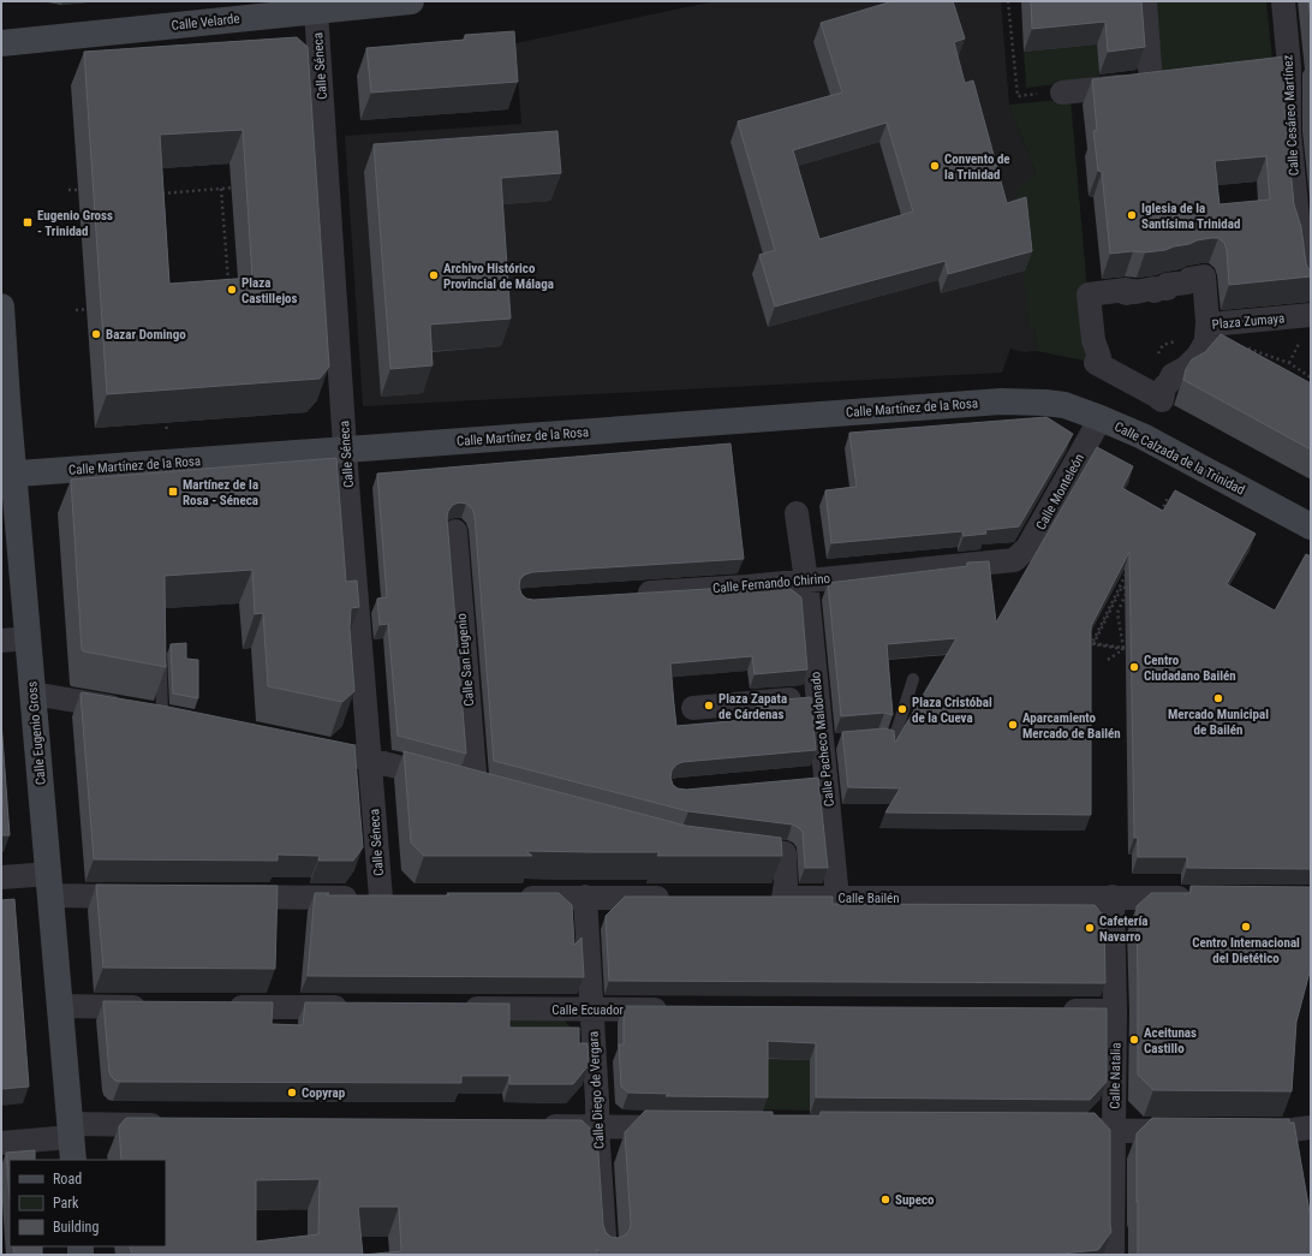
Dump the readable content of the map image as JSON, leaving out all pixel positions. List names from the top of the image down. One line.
{"streets":{"main road":["Calle Velarde","Calle Martínez de la Rosa","Calle Calzada de la Trinidad","Calle Eugenio Gross"],"street":["Calle Séneca","Calle Cesáreo Martínez","Plaza Zumaya","Calle Monteleón","Calle Fernando Chirino","Calle San Eugenio","Calle Pacheco Maldonado","Calle Bailén","Calle Ecuador","Calle Natalia","Calle Diego de Vergara"]},"crossings":[["Calle Velarde","Calle Séneca"],["Calle Séneca","Calle Martínez de la Rosa"],["Calle Séneca","Calle San Eugenio"],["Calle Martínez de la Rosa","Calle Calzada de la Trinidad"],["Calle Martínez de la Rosa","Calle Eugenio Gross"],["Calle Calzada de la Trinidad","Calle Monteleón"],["Calle Monteleón","Calle Fernando Chirino"],["Calle Fernando Chirino","Calle Pacheco Maldonado"],["Calle Pacheco Maldonado","Calle Bailén"],["Calle Bailén","Calle Natalia"],["Calle Ecuador","Calle Diego de Vergara"]],"places":{"other":["Convento de la Trinidad","Iglesia de la Santísima Trinidad","Archivo Histórico Provincial de Málaga","Plaza Castillejos","Bazar Domingo","Centro Ciudadano Bailén","Mercado Municipal de Bailén","Plaza Zapata de Cárdenas","Plaza Cristóbal de la Cueva","Aparcamiento Mercado de Bailén","Centro Internacional del Dietético","Cafetería Navarro","Aceitunas Castillo","Copyrap","Supeco"],"transit":["Eugenio Gross - Trinidad","Martínez de la Rosa - Séneca"]},"legend":["Road","Park","Building"]}
